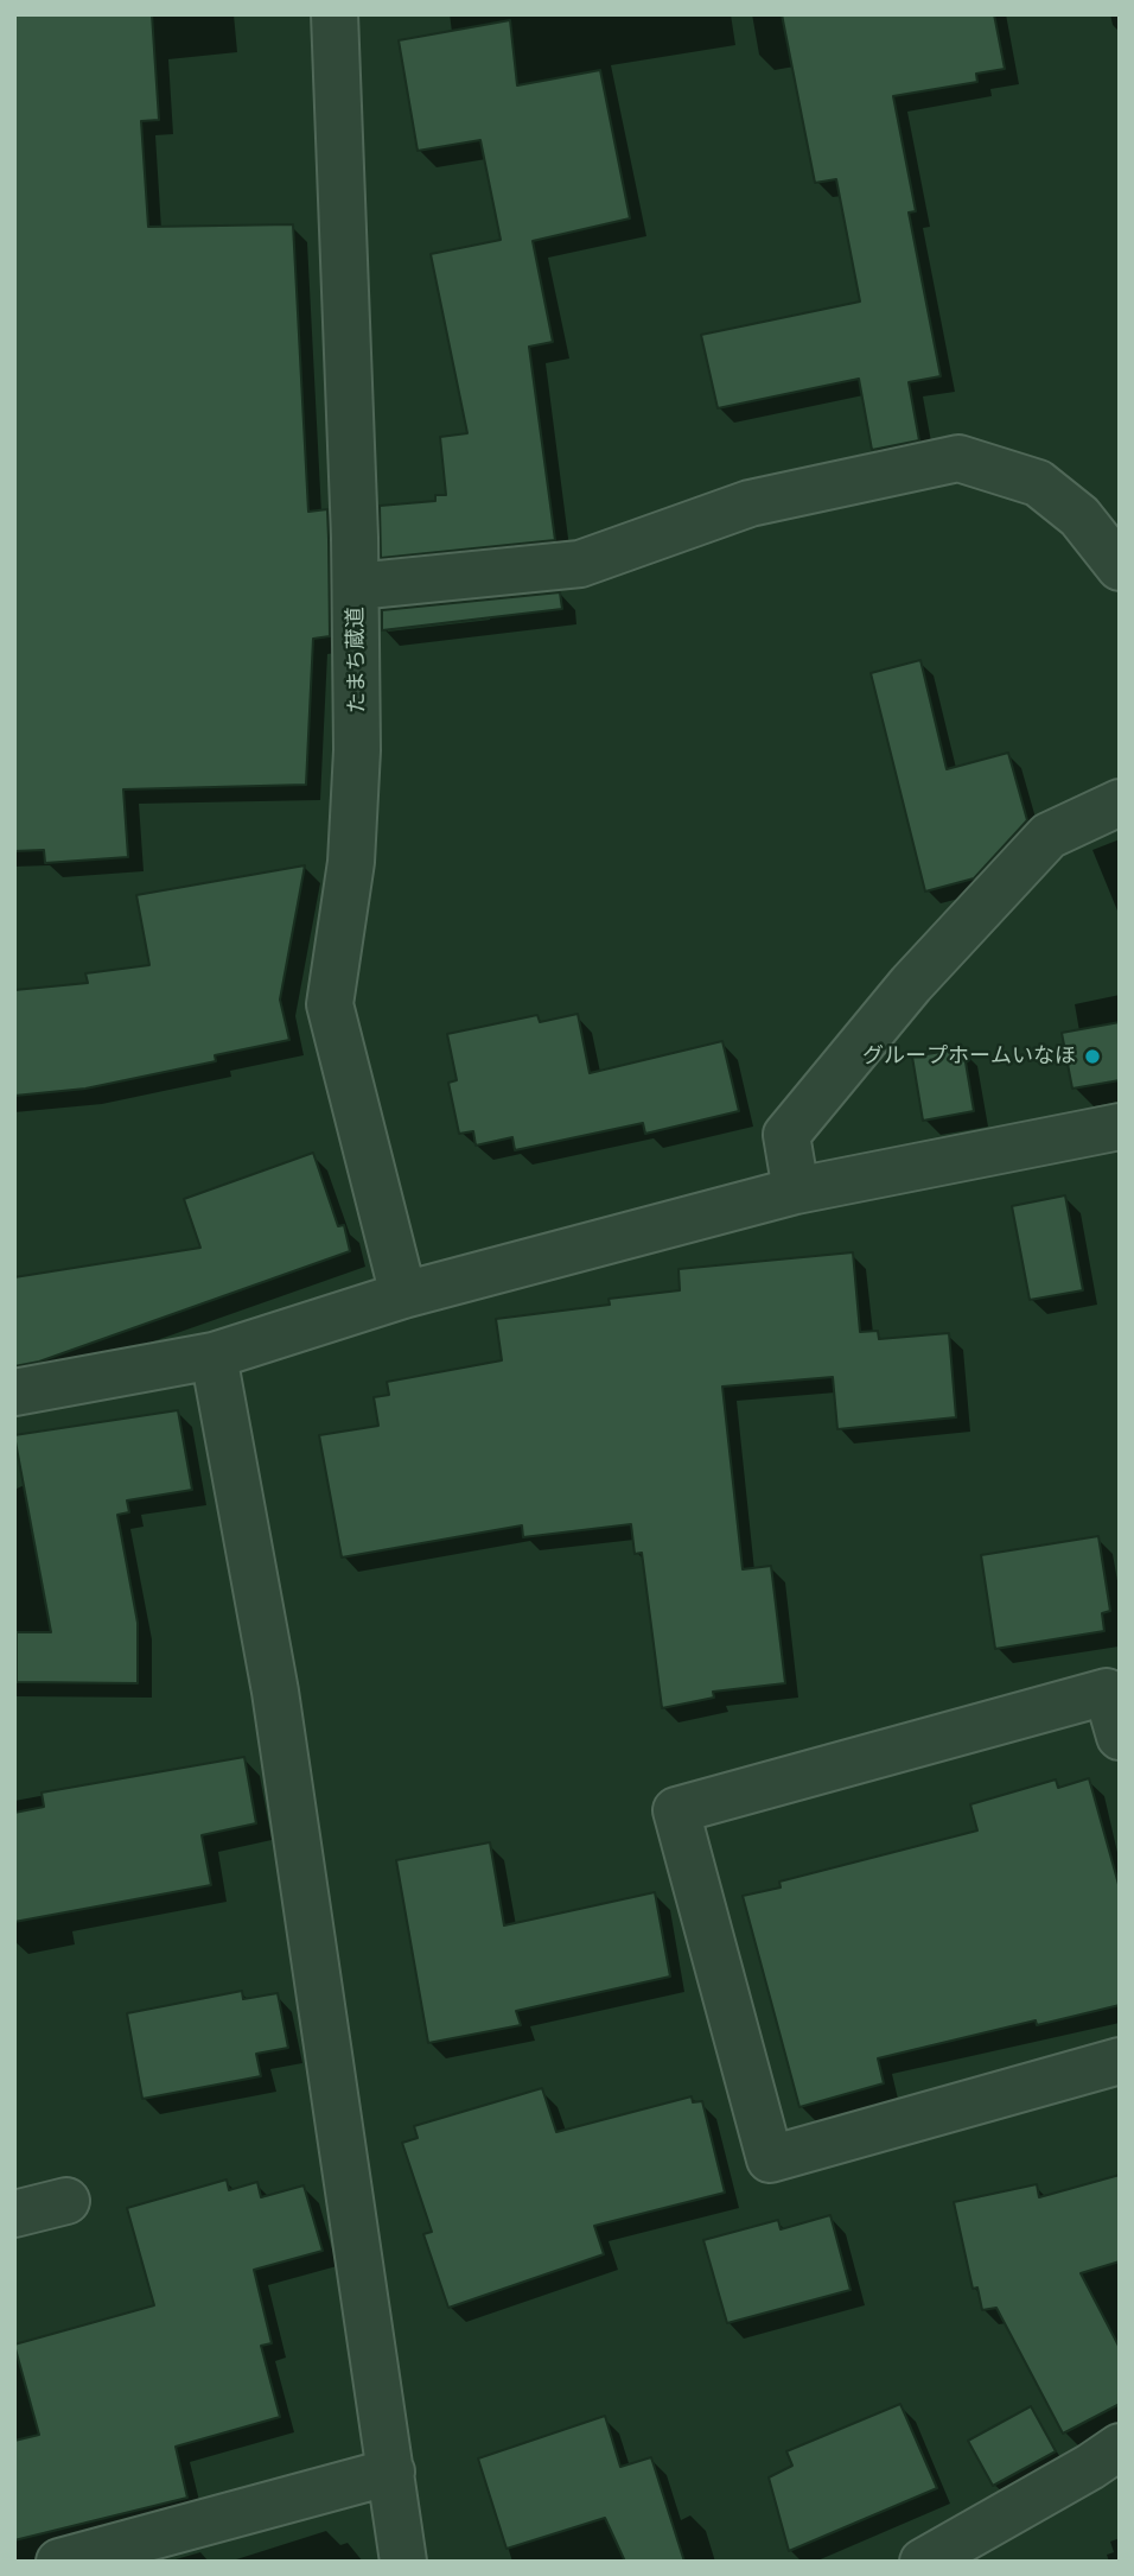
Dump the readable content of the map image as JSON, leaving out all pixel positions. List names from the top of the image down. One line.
{"streets":{"street":["たまち蔵道"]},"places":["グループホームいなほ"]}
